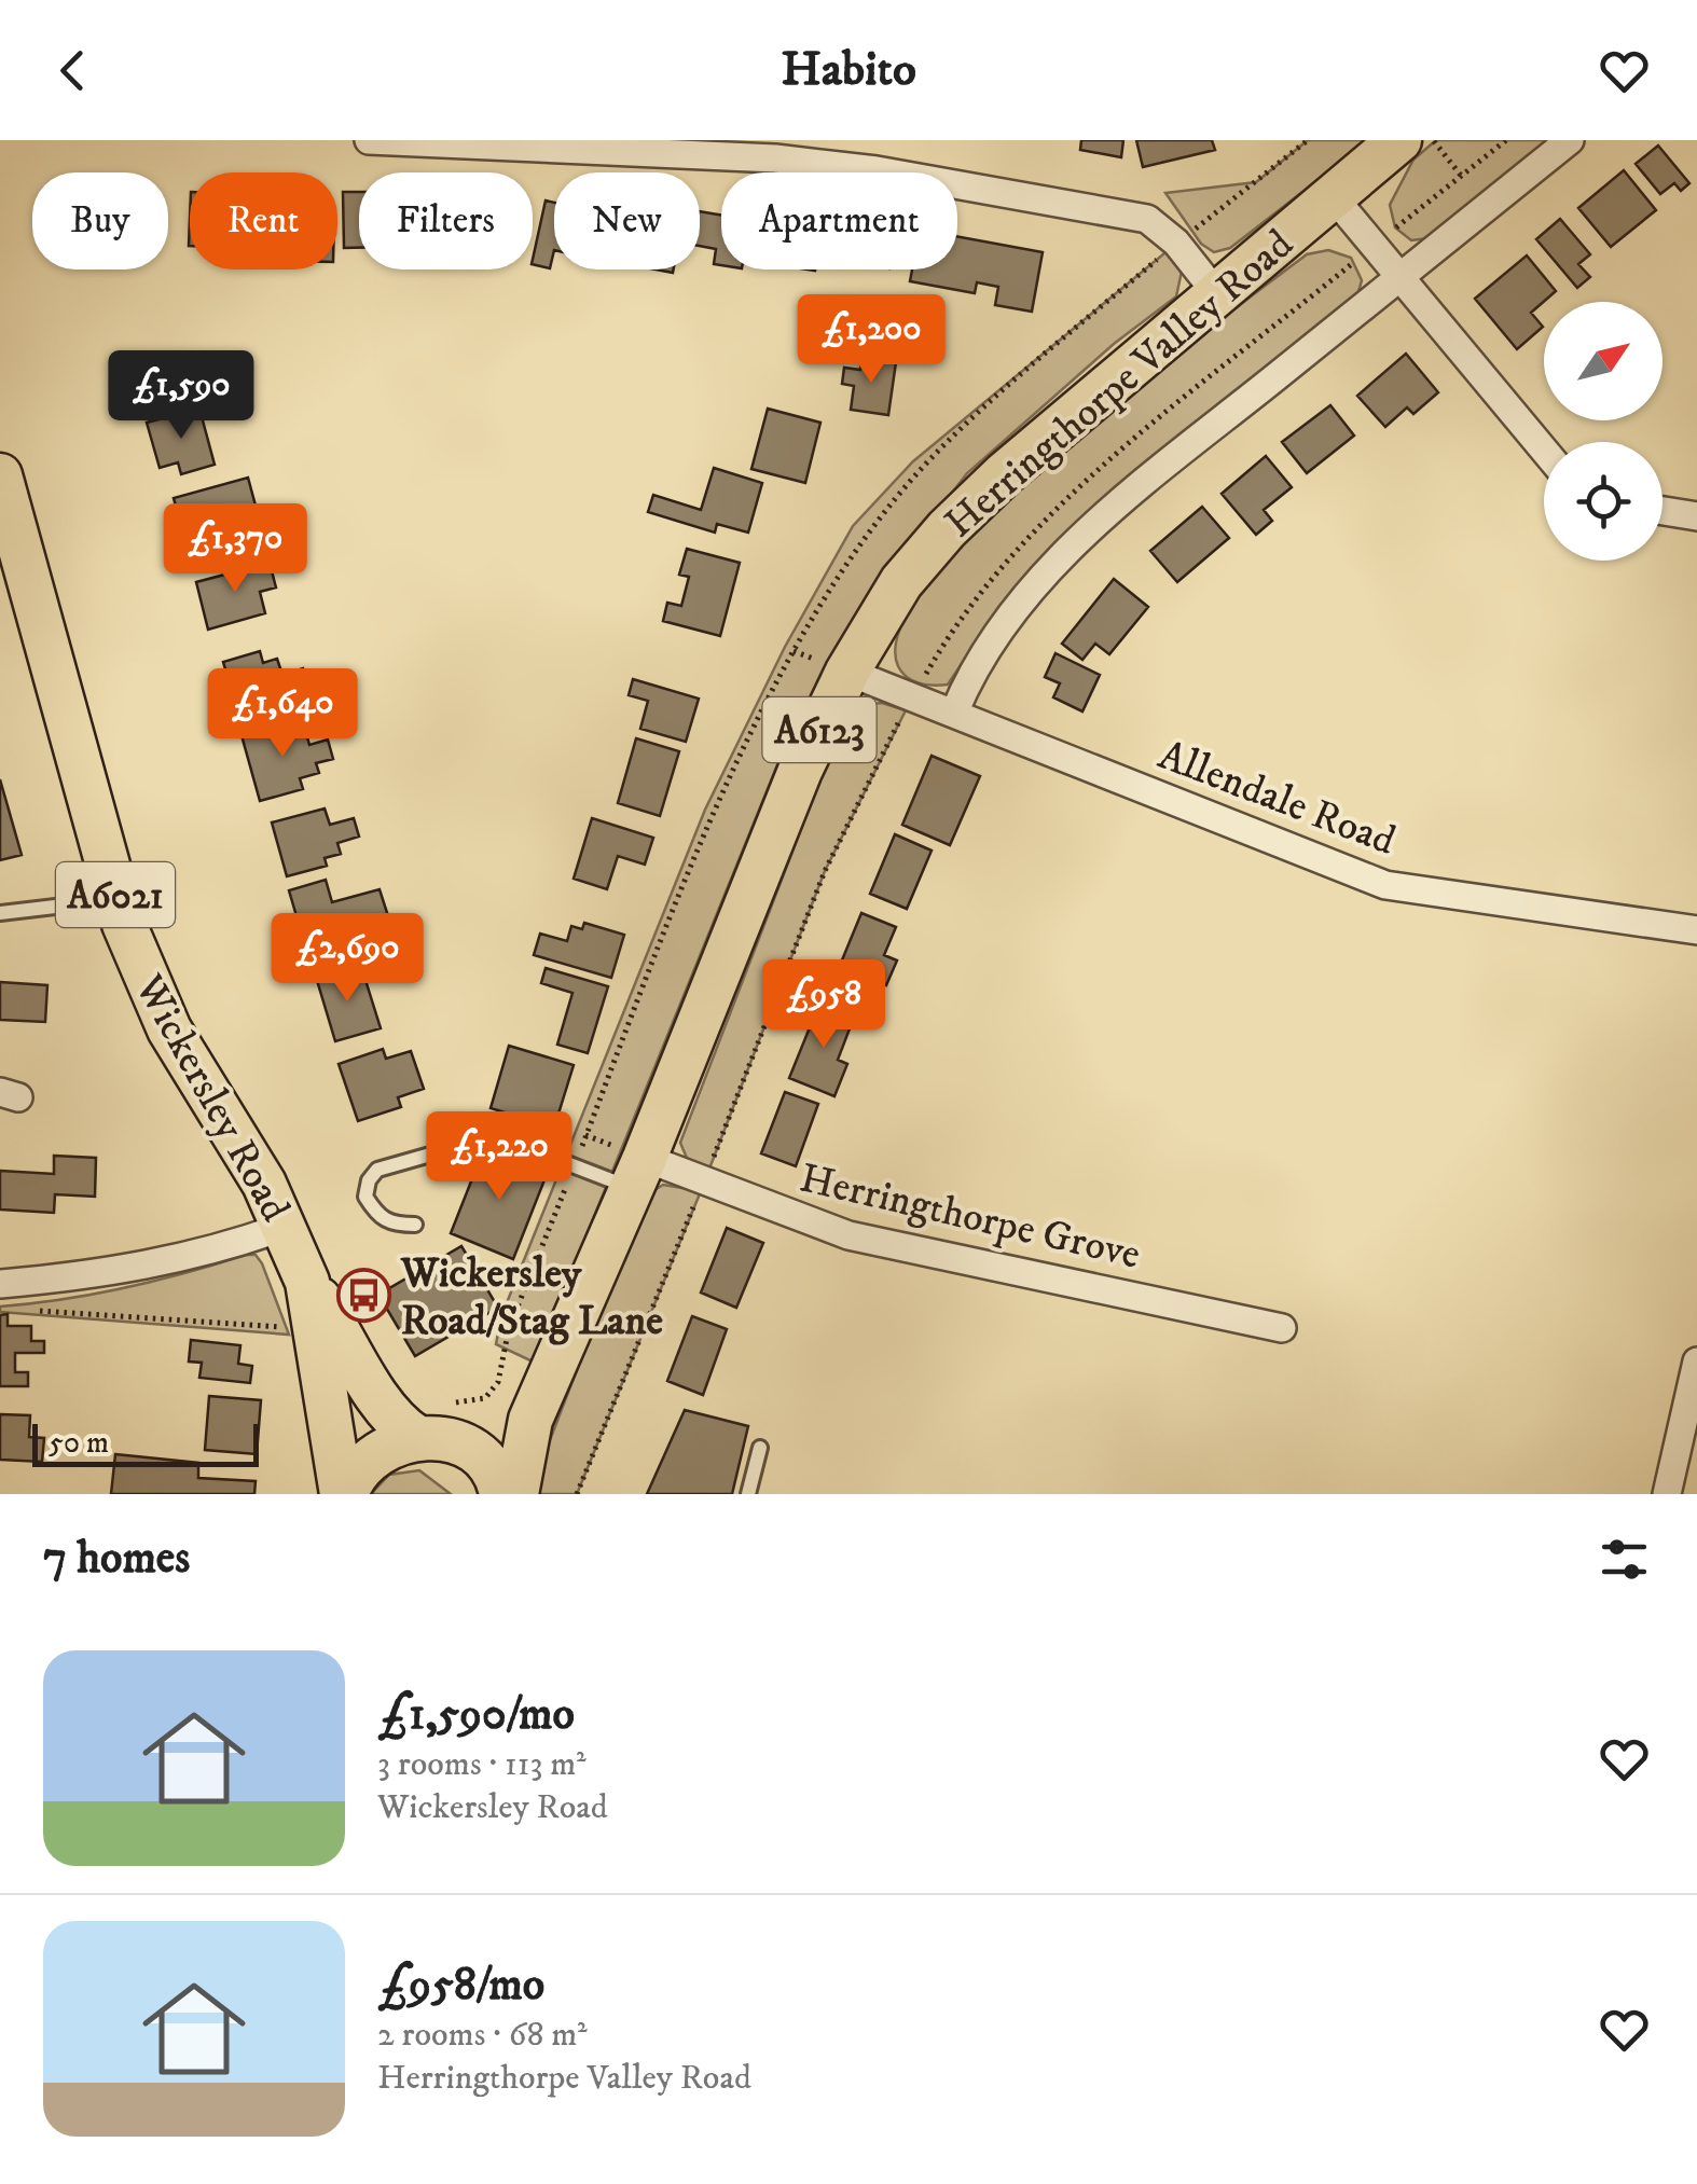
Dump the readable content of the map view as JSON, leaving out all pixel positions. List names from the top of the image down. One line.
{"streets":{"main road":["Herringthorpe Valley Road","A6123","A6021","Wickersley Road"],"street":["Allendale Road","Herringthorpe Grove"]},"crossings":[["Herringthorpe Valley Road","Allendale Road"],["Herringthorpe Valley Road","Herringthorpe Grove"],["A6021","Wickersley Road"]],"places":{"bus stop":["Wickersley Road/Stag Lane"]},"scale_bar":"50 m","north":"top right","page":{"header":"Habito","chip":["Buy","Rent","Filters","New","Apartment"],"price":["£1,200","£1,590","£1,370","£1,640","£2,690","£958","£1,220"],"scale":"50 m","heading":"7 homes","list":[{"name":"£1,590/mo","note":"3 rooms · 113 m² · Wickersley Road"},{"name":"£958/mo","note":"2 rooms · 68 m² · Herringthorpe Valley Road"}]}}
